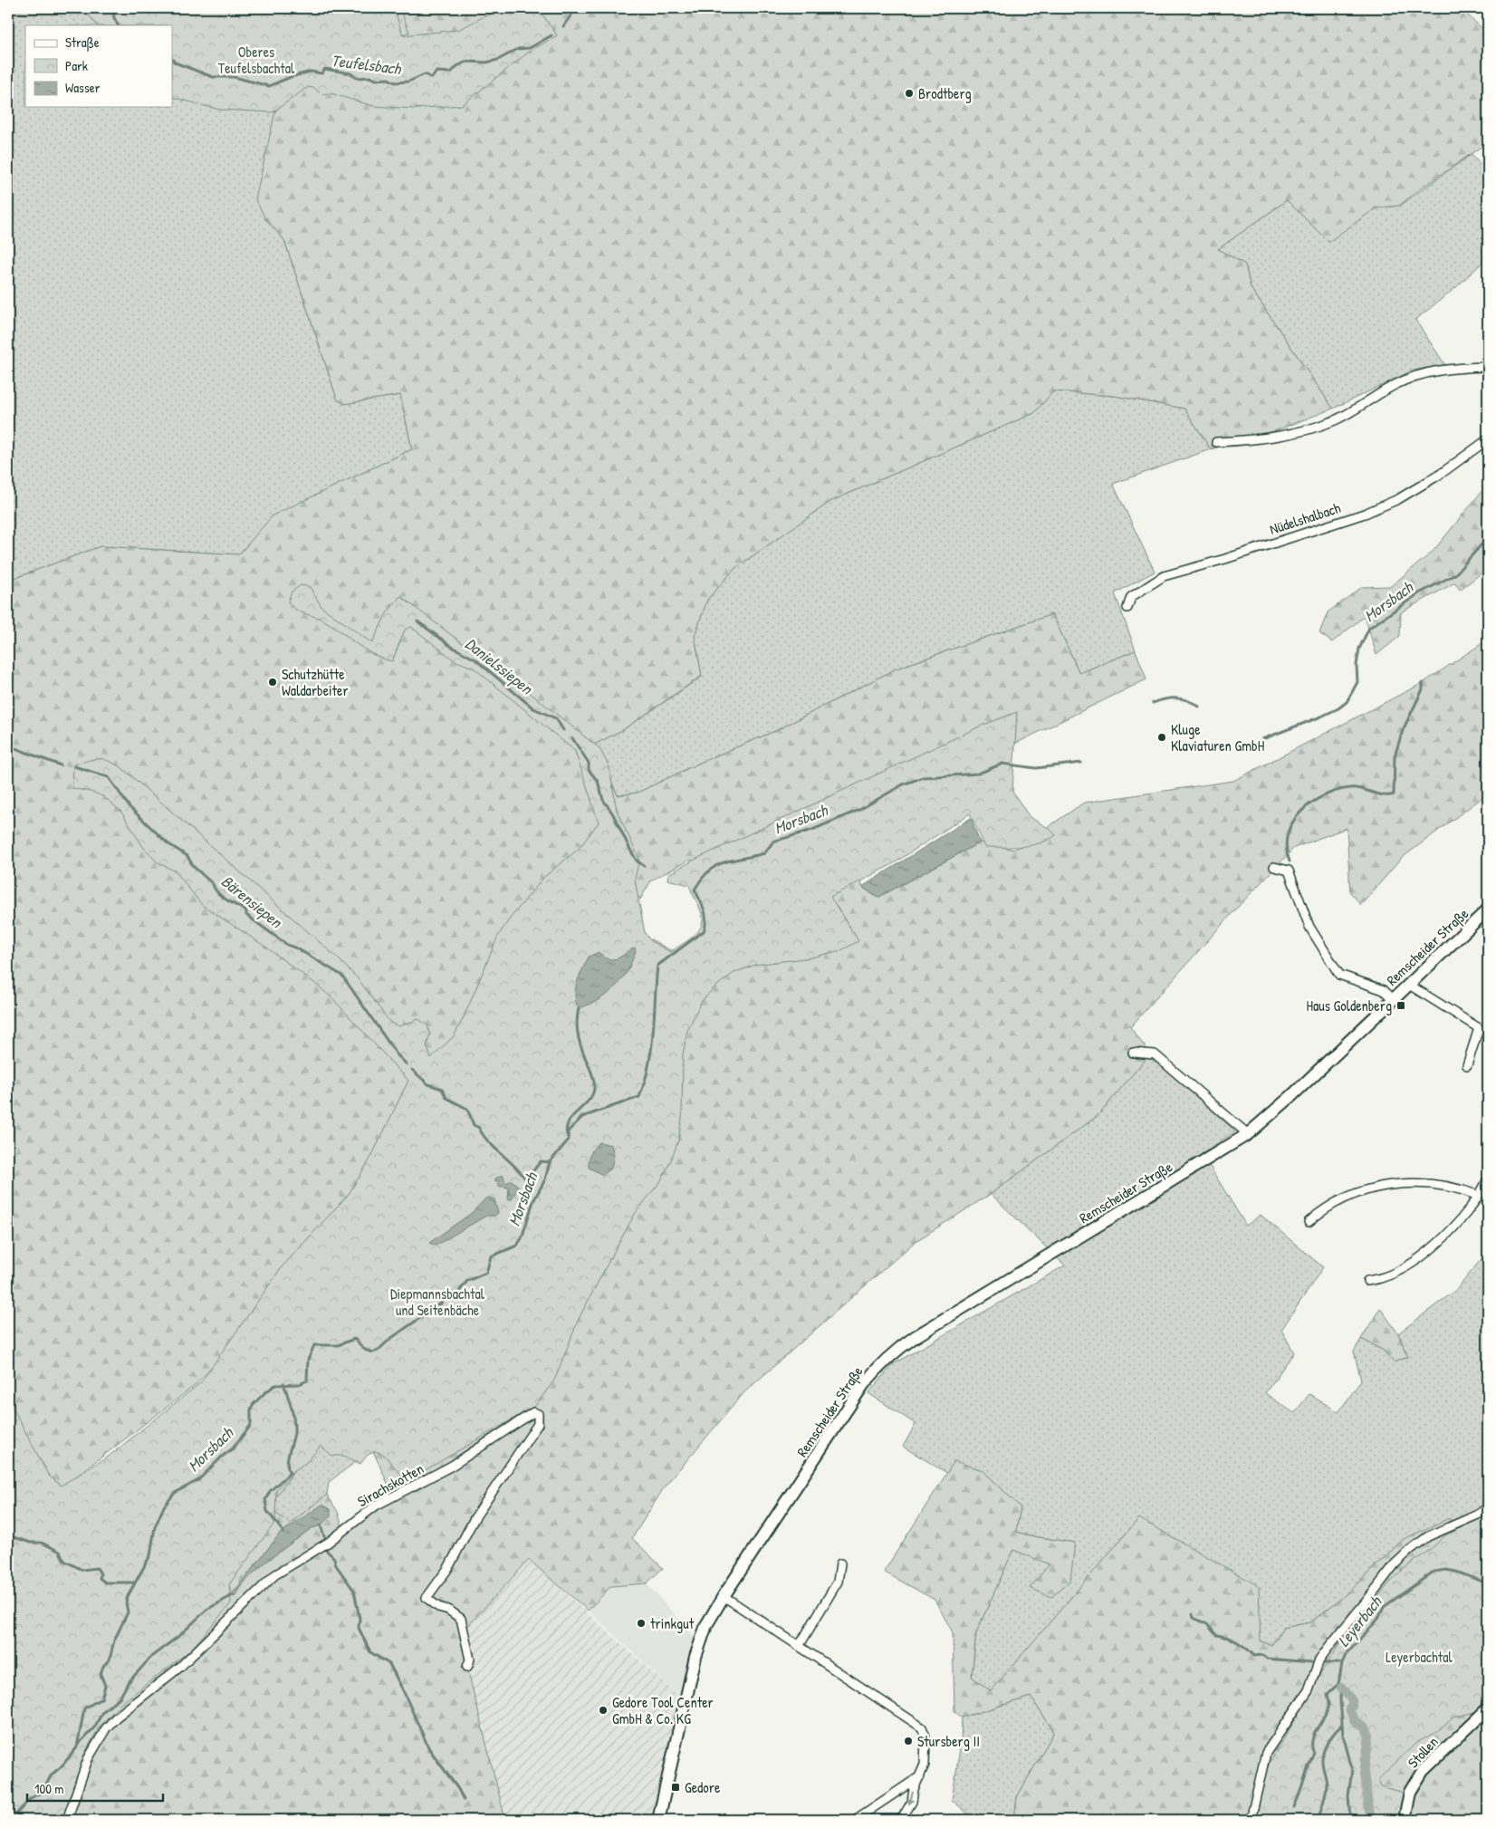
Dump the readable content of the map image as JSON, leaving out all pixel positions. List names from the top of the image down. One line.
{"streets":{"main road":["Remscheider Straße","Stollen"],"street":["Nüdelshalbach","Sirachskotten"]},"water":["Teufelsbach","Morsbach","Danielssiepen","Bärensiepen","Leyerbach"],"parks":["Oberes Teufelsbachtal","Diepmannsbachtal und Seitenbäche","Leyerbachtal"],"places":{"other":["Brodtberg","Schutzhütte Waldarbeiter","Kluge Klaviaturen GmbH","trinkgut","Gedore Tool Center GmbH & Co. KG","Stursberg II"],"transit":["Haus Goldenberg","Gedore"]},"legend":["Straße","Park","Wasser"],"scale_bar":"100 m"}
